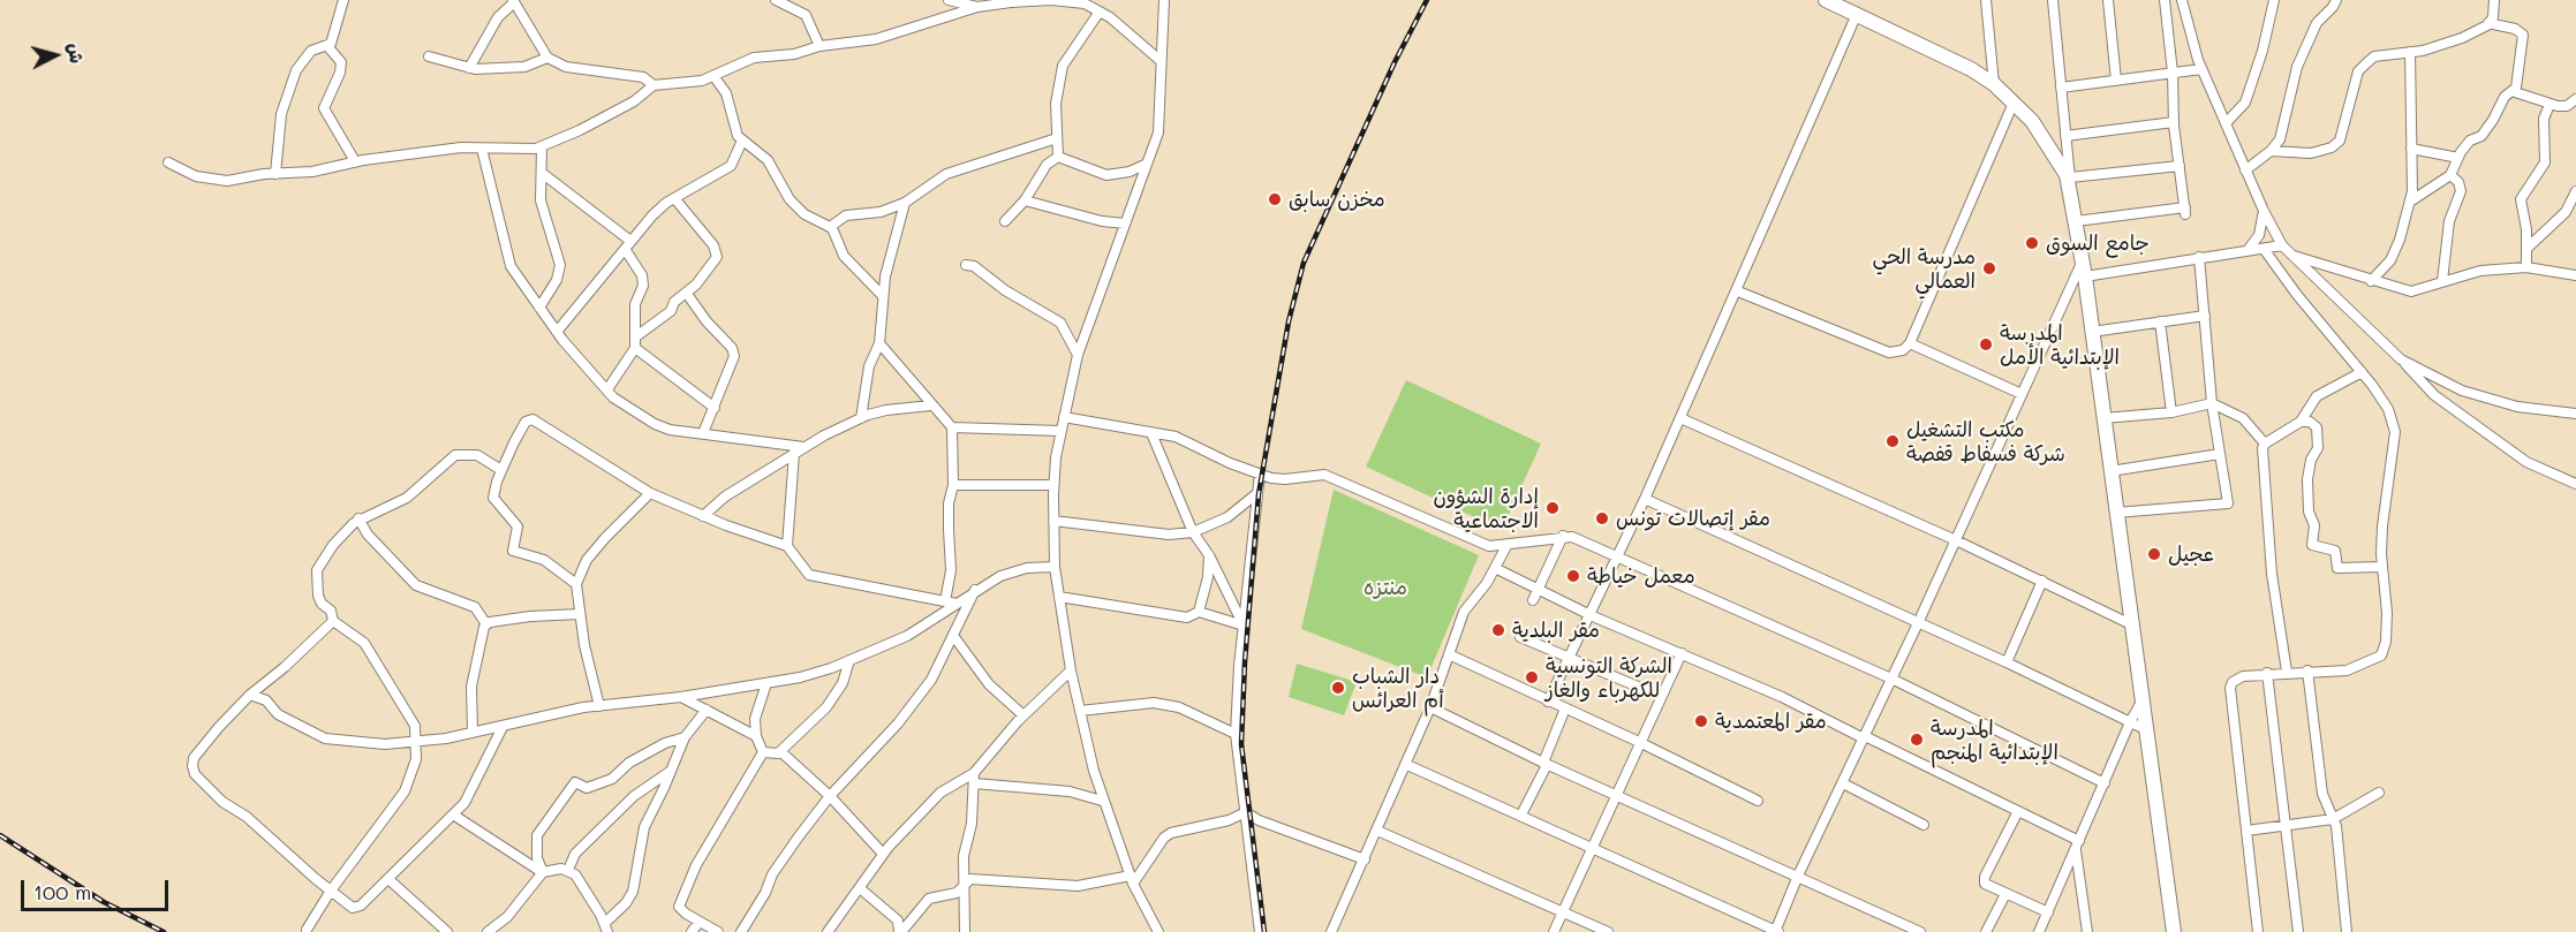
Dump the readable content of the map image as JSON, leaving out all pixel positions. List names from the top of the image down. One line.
{"parks":["منتزه"],"places":["مخزن سابق","جامع السوق","مدرسة الحي العمالي","المدرسة الإبتدائية الأمل","مكتب التشغيل شركة فسفاط قفصة","إدارة الشؤون الاجتماعية","مقر إتصالات تونس","عجيل","معمل خياطة","مقر البلدية","الشركة التونسية للكهرباء والغاز","دار الشباب أم العرائس","مقر المعتمدية","المدرسة الإبتدائية المنجم"],"scale_bar":"100 m","north":"right"}
